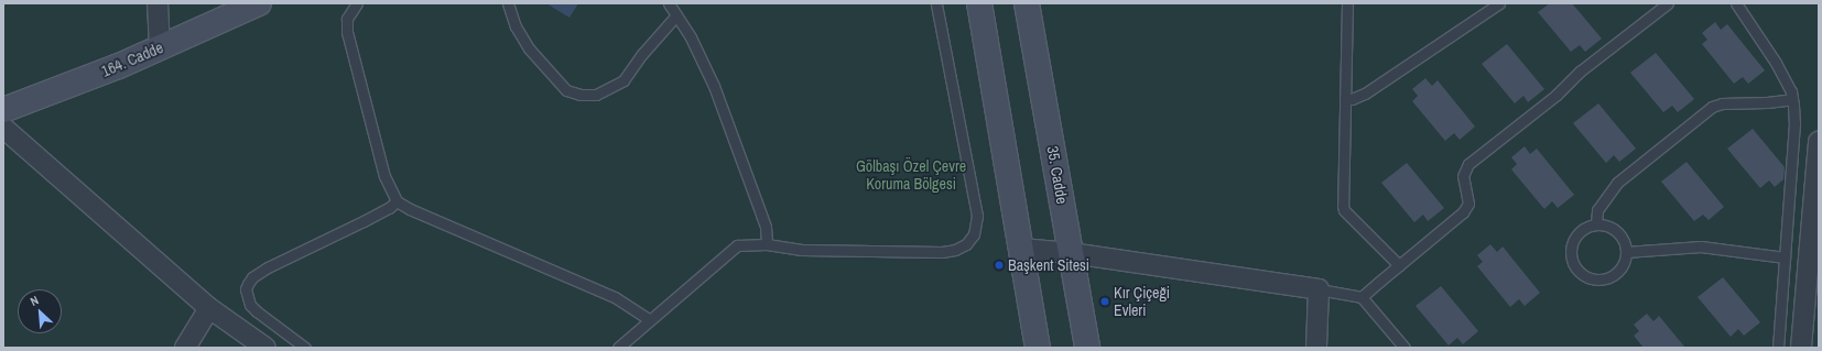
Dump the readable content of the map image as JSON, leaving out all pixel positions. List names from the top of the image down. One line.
{"streets":{"street":["164. Cadde","35. Cadde"]},"parks":["Gölbaşı Özel Çevre Koruma Bölgesi"],"places":["Başkent Sitesi","Kır Çiçeği Evleri"],"north":"top left"}
